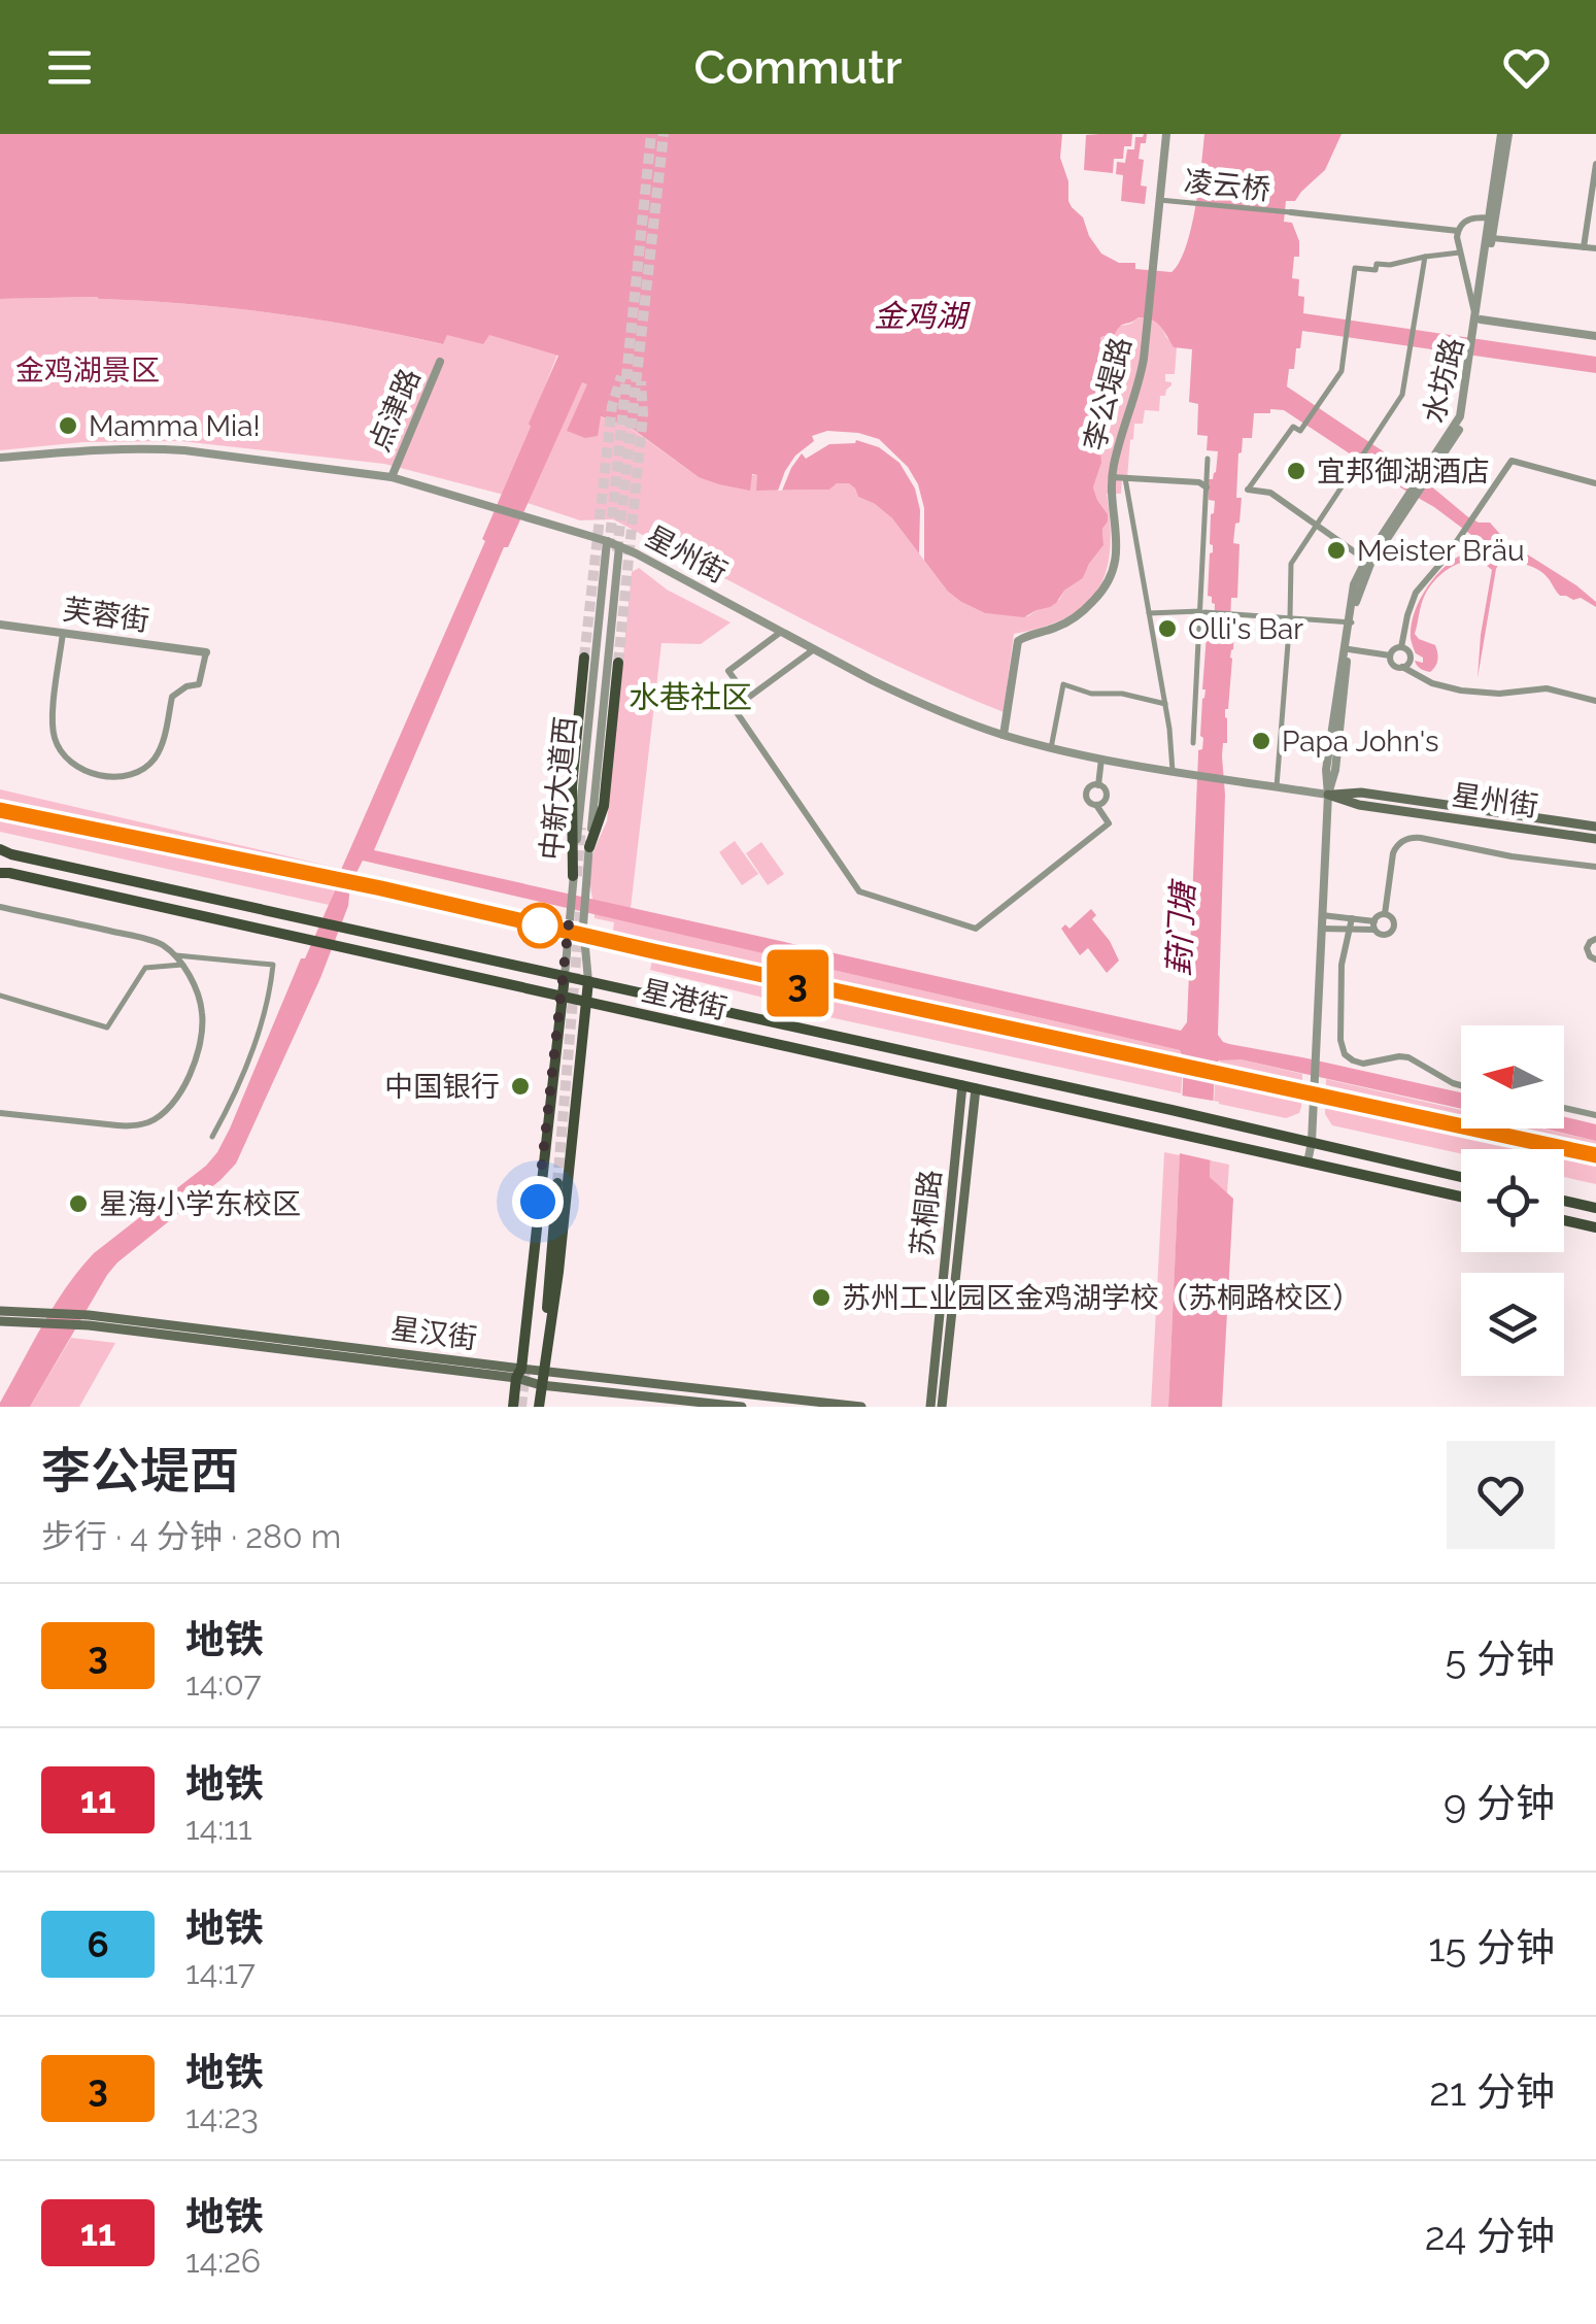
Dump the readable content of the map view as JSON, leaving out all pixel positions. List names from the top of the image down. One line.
{"streets":{"main road":["星州街","中新大道西","星港街","苏桐路","星汉街"],"street":["凌云桥","水坊路","李公堤路","点津路","芙蓉街"]},"crossings":[["凌云桥","李公堤路"],["水坊路","星州街"],["水坊路","星港街"],["李公堤路","星州街"],["点津路","星州街"],["星州街","中新大道西"],["中新大道西","星港街"],["中新大道西","星汉街"],["星港街","苏桐路"]],"districts":["水巷社区"],"water":["金鸡湖","葑门塘"],"parks":["金鸡湖景区"],"places":["Mamma Mia!","宜邦御湖酒店","Meister Bräu","Olli's Bar","Papa John's","中国银行","星海小学东校区","苏州工业园区金鸡湖学校（苏桐路校区）"],"lines":["metro line 3"],"north":"left","page":{"header":"Commutr","on_map":"3","heading":["李公堤西","步行 · 4 分钟 · 280 m"],"list":[{"mark":"3","name":"地铁","note":"14:07","value":"5 分钟"},{"mark":"11","name":"地铁","note":"14:11","value":"9 分钟"},{"mark":"6","name":"地铁","note":"14:17","value":"15 分钟"},{"mark":"3","name":"地铁","note":"14:23","value":"21 分钟"},{"mark":"11","name":"地铁","note":"14:26","value":"24 分钟"}]}}
